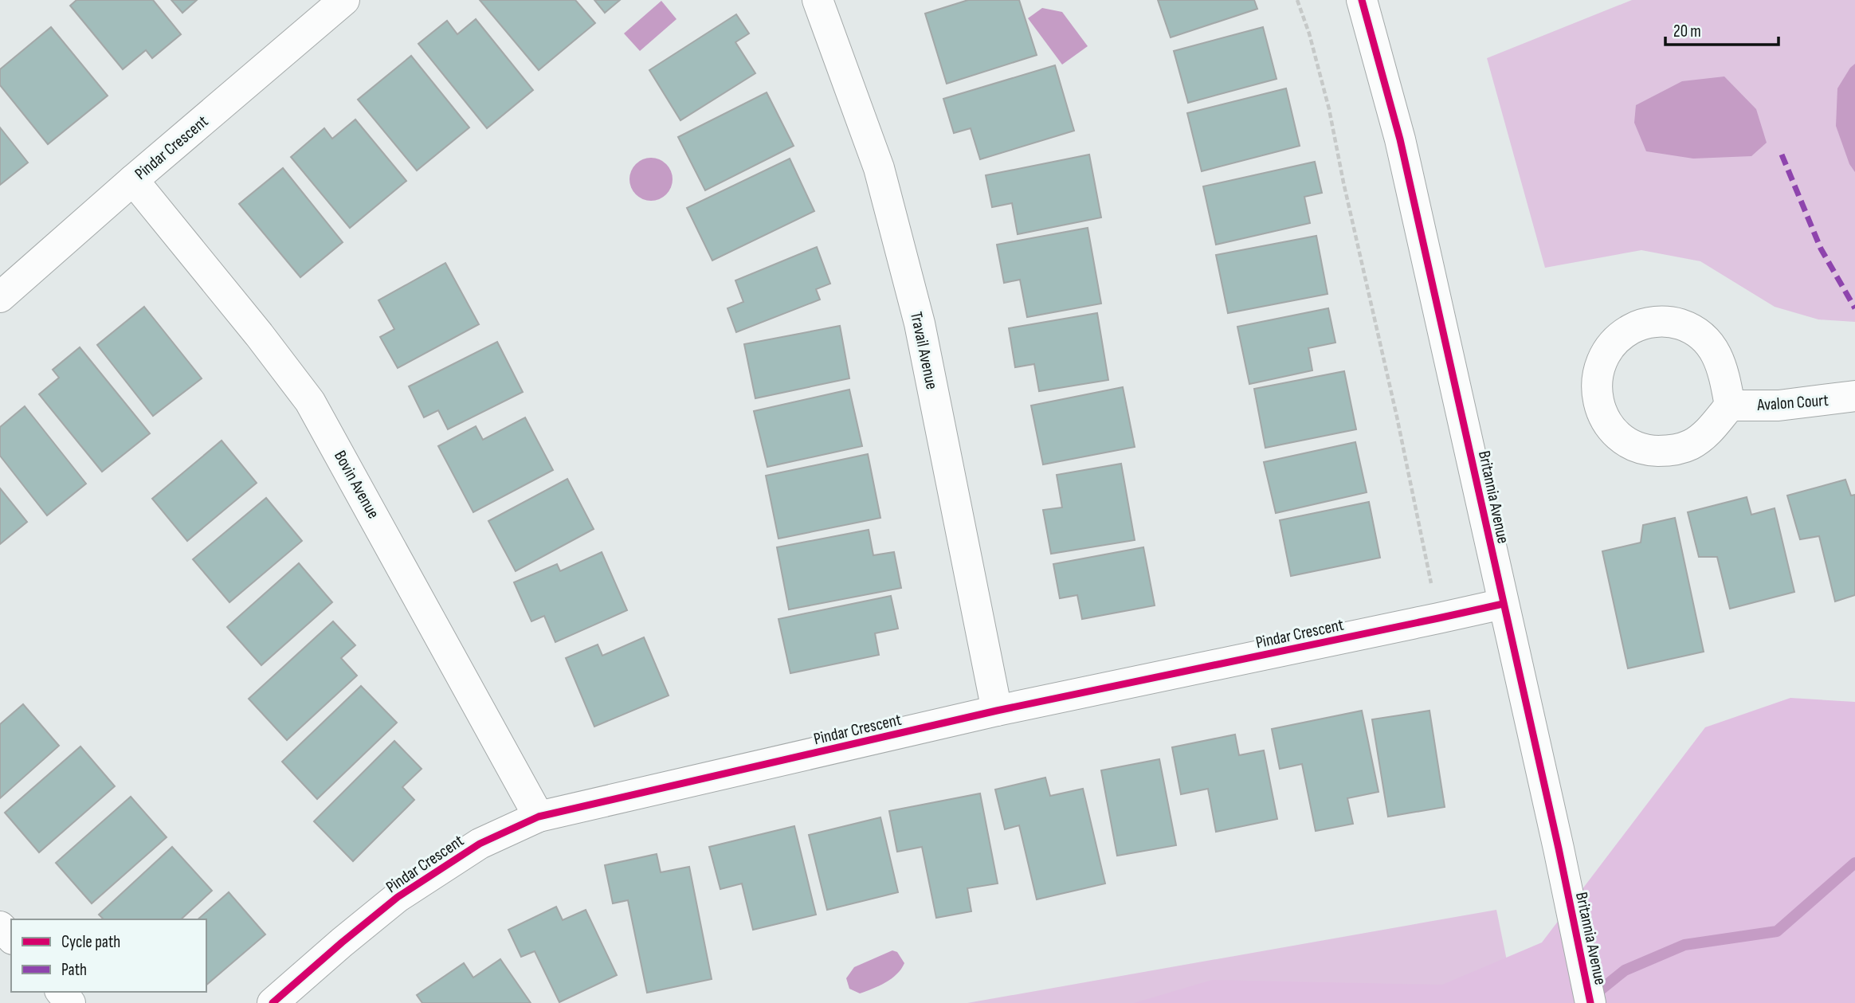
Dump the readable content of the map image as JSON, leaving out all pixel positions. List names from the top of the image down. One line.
{"streets":{"street":["Pindar Crescent","Travail Avenue","Avalon Court","Bovin Avenue","Britannia Avenue"]},"crossings":[["Pindar Crescent","Travail Avenue"],["Pindar Crescent","Bovin Avenue"],["Pindar Crescent","Britannia Avenue"]],"legend":["Cycle path","Path"],"scale_bar":"20 m"}
